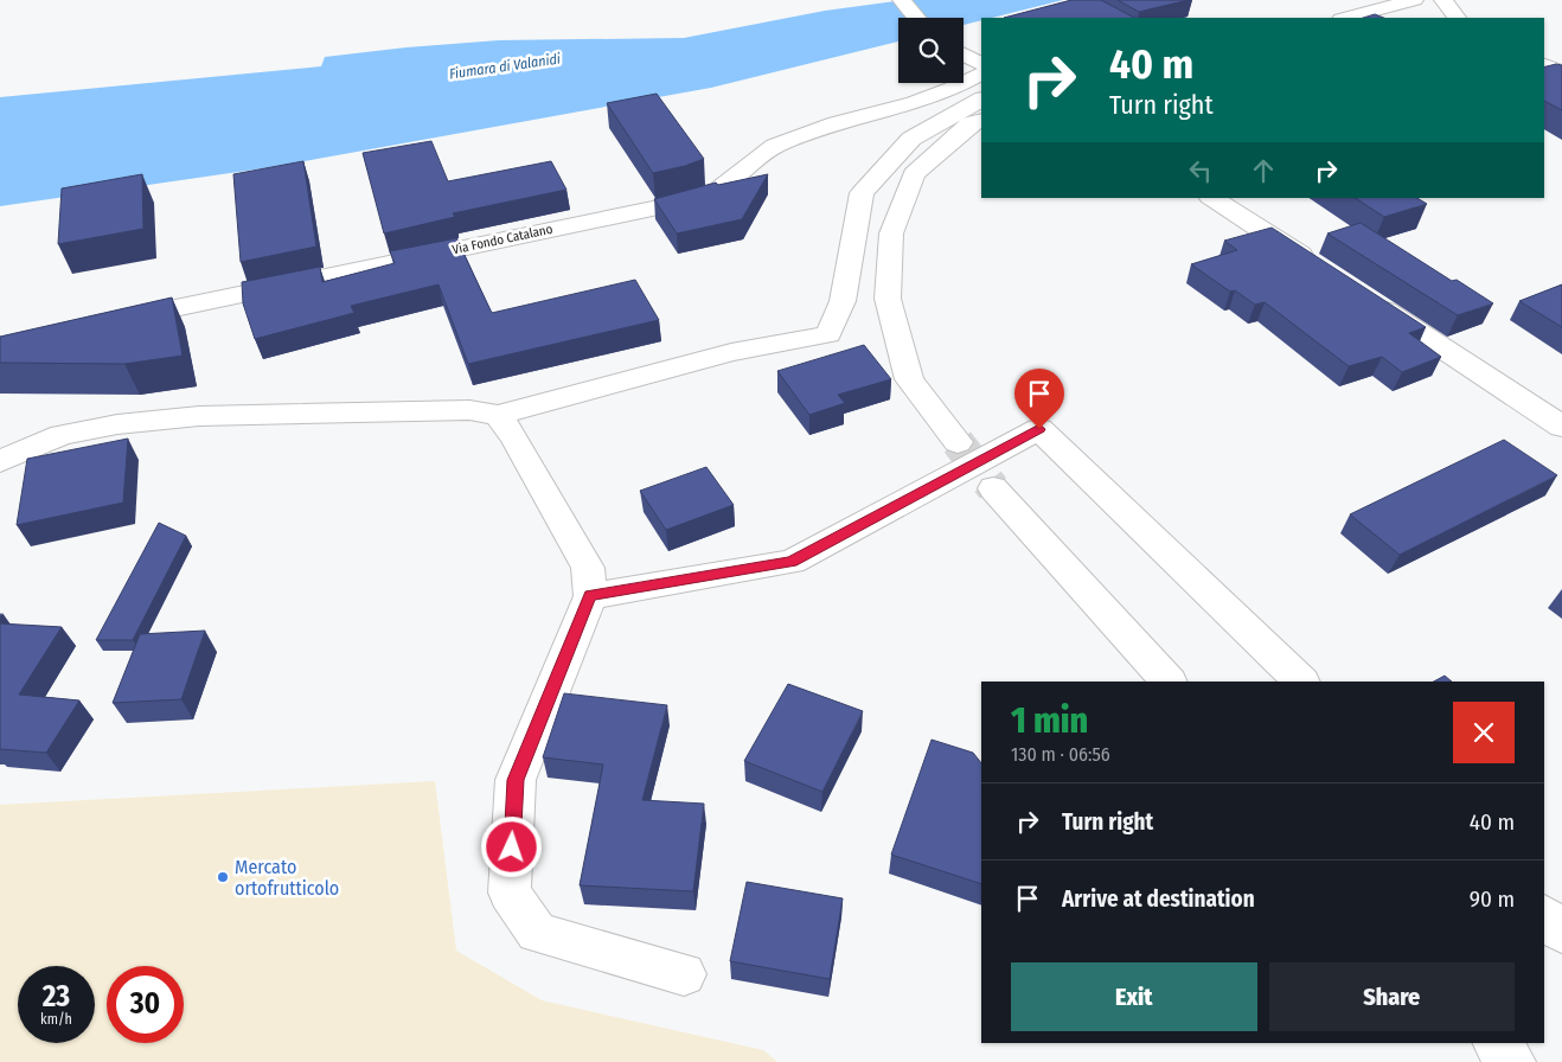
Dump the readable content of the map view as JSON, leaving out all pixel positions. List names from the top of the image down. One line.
{"streets":{"street":["Via Fondo Catalano"]},"water":["Fiumara di Valanidi"],"places":["Mercato ortofrutticolo"],"page":{"turn":["40 m","Turn right"],"heading":["1 min","130 m · 06:56"],"list":[{"name":"Turn right","value":"40 m"},{"name":"Arrive at destination","value":"90 m"}],"buttons":["Exit","Share"],"speed":"23 km/h","limit":"30"}}
